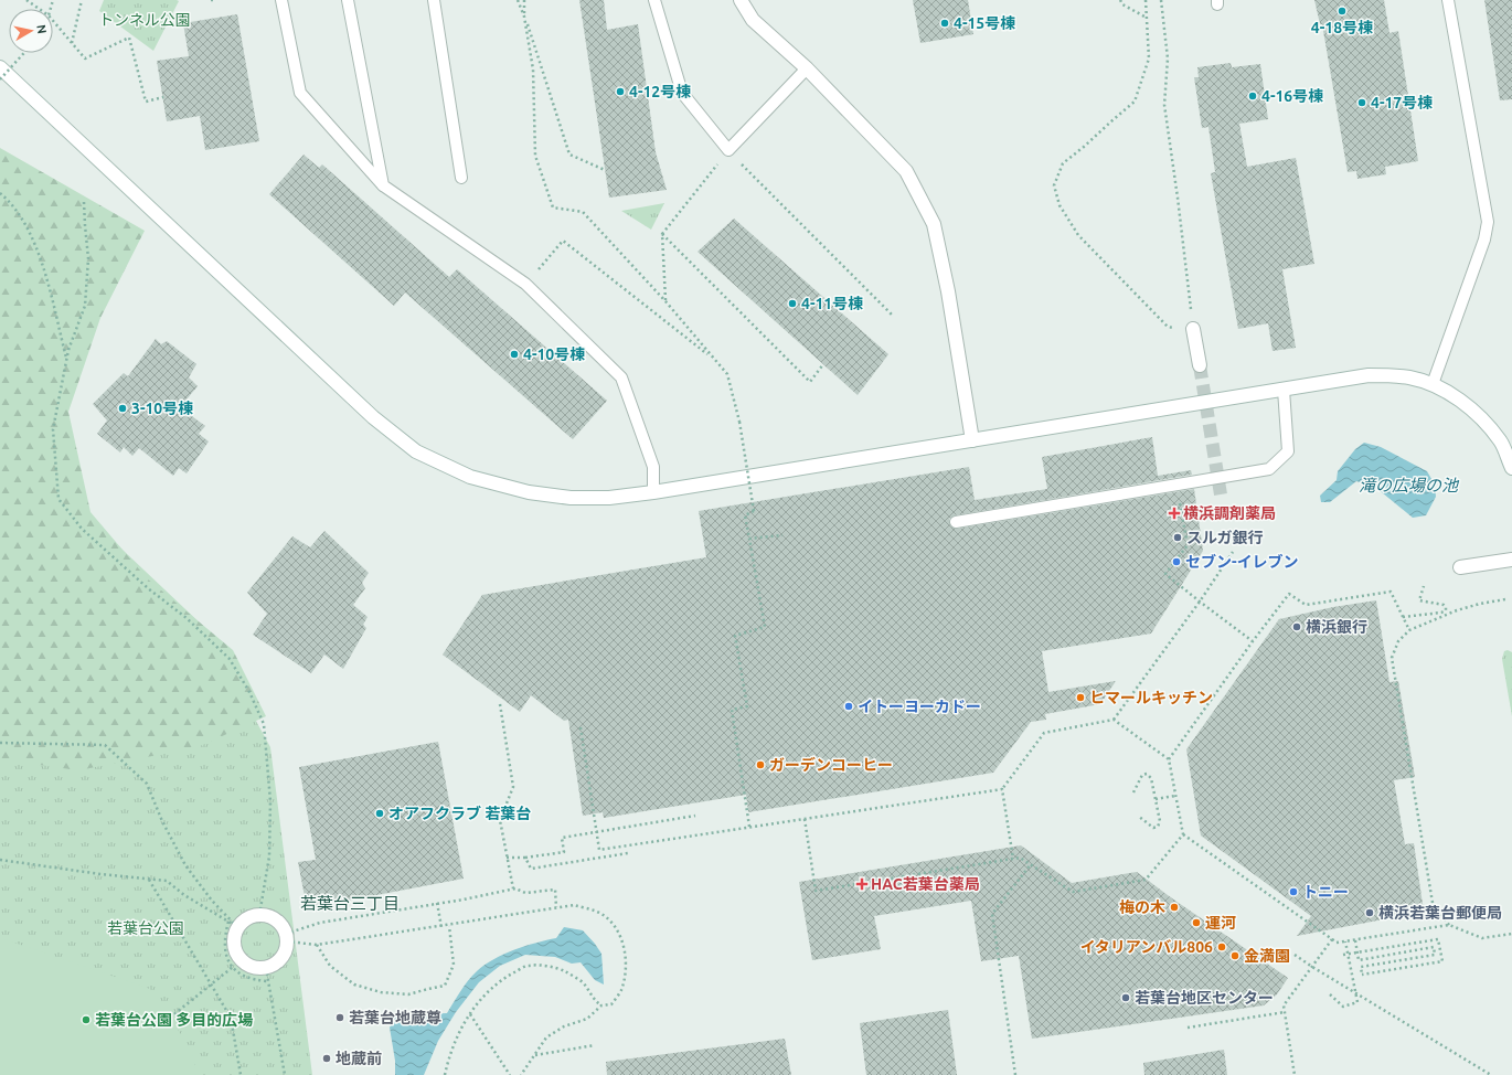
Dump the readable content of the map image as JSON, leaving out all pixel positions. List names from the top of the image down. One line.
{"districts":["若葉台三丁目"],"water":["滝の広場の池"],"parks":["トンネル公園","若葉台公園"],"places":{"other":["4-18号棟","4-15号棟","4-12号棟","4-16号棟","4-17号棟","4-11号棟","4-10号棟","3-10号棟","スルガ銀行","セブン-イレブン","横浜銀行","ヒマールキッチン","イトーヨーカドー","ガーデンコーヒー","オアフクラブ 若葉台","トニー","梅の木","横浜若葉台郵便局","運河","イタリアンバル806","金満園","若葉台地区センター","若葉台地蔵尊","若葉台公園 多目的広場","地蔵前"],"health":["横浜調剤薬局","HAC若葉台薬局"]},"north":"right"}
